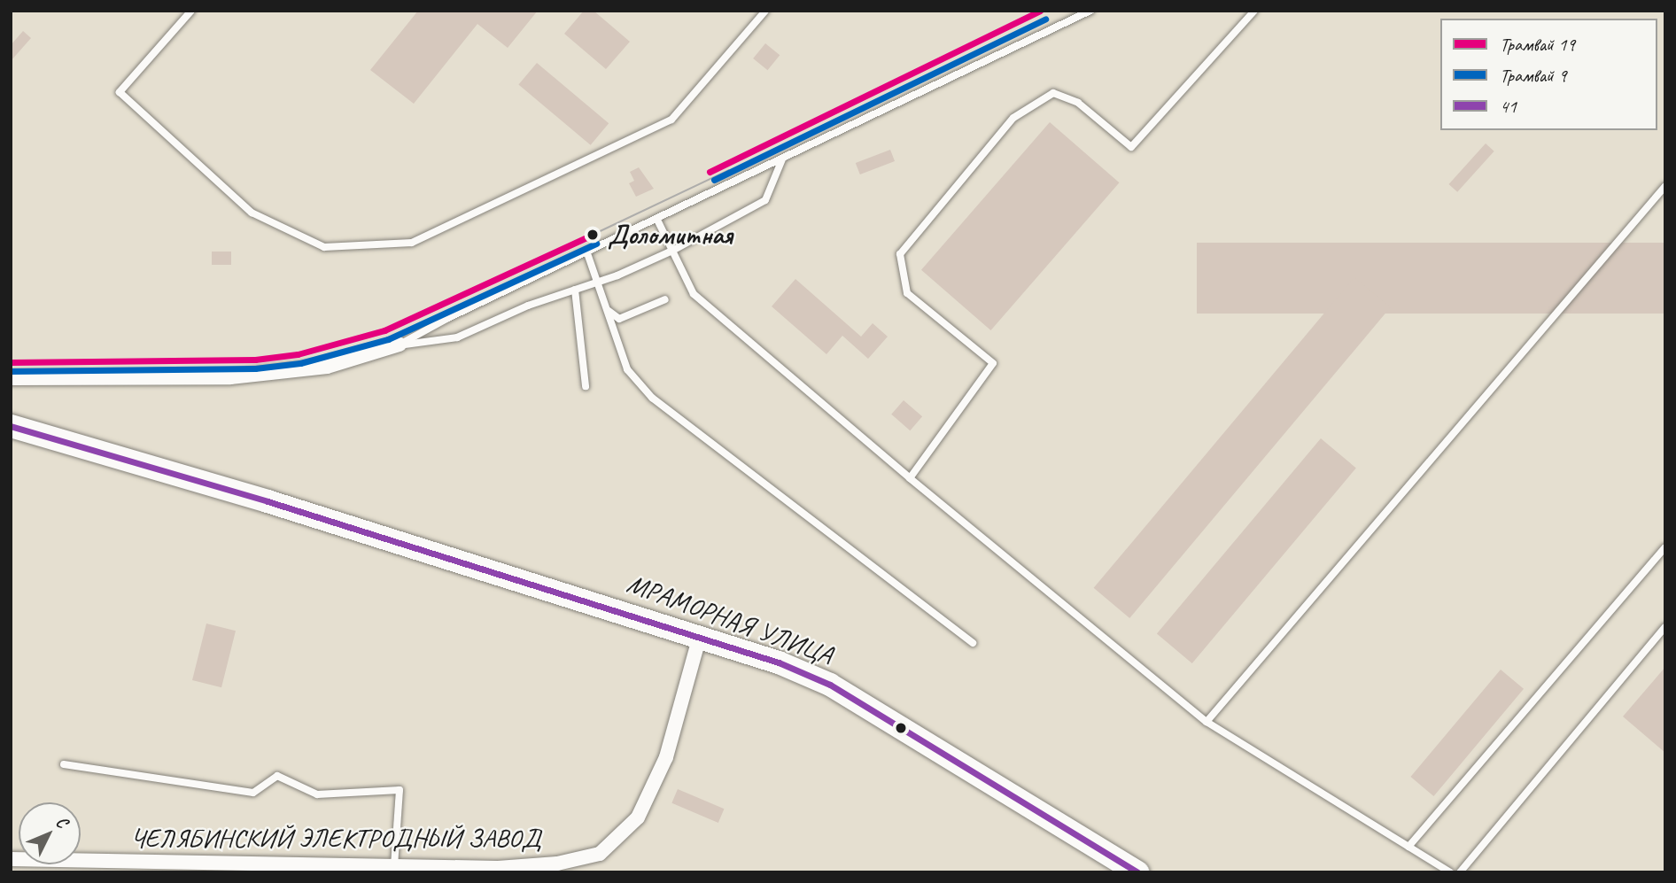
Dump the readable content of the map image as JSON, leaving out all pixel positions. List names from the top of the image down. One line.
{"streets":{"main road":["МРАМОРНАЯ УЛИЦА"],"street":["ЧЕЛЯБИНСКИЙ ЭЛЕКТРОДНЫЙ ЗАВОД"]},"crossings":[["МРАМОРНАЯ УЛИЦА","ЧЕЛЯБИНСКИЙ ЭЛЕКТРОДНЫЙ ЗАВОД"]],"places":["Доломитная"],"lines":["tram line 19","tram line 9","transit line 41"],"legend":["Трамвай 19","Трамвай 9","41"],"north":"top right"}
